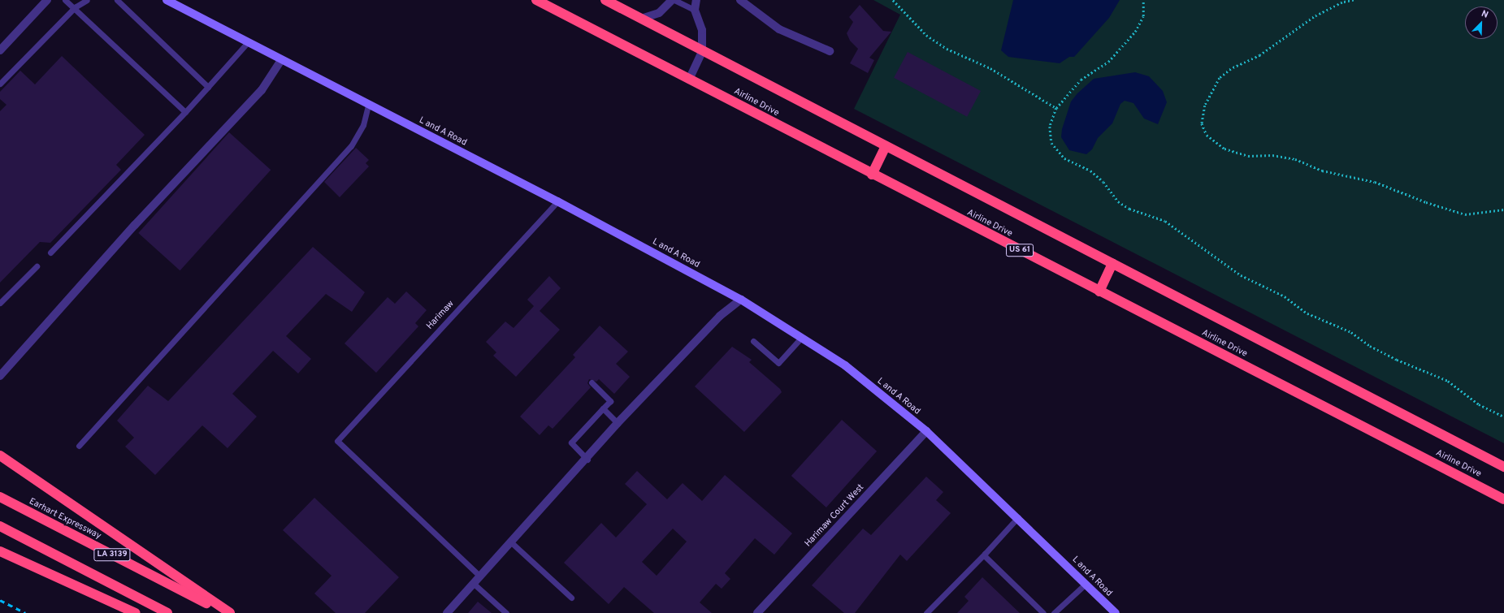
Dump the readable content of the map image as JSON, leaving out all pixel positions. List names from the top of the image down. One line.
{"streets":{"highway":["Airline Drive","US 61","Earhart Expressway","LA 3139"],"street":["L and A Road","Harimaw Court West"],"lane":["Harimaw"]},"crossings":[["L and A Road","Harimaw"],["L and A Road","Harimaw Court West"]],"north":"top right"}
